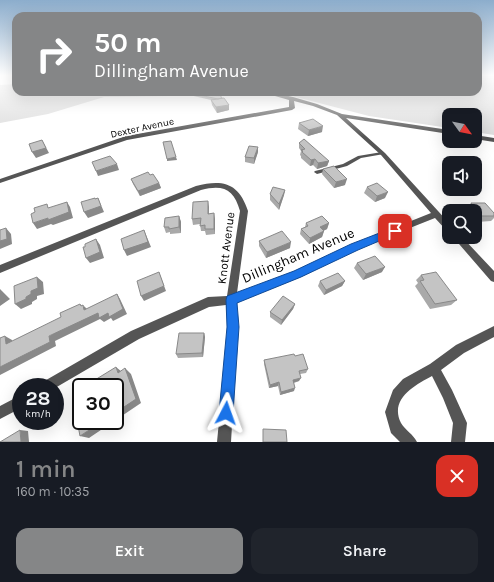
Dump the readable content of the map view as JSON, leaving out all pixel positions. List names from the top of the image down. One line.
{"streets":{"street":["Dexter Avenue","Knott Avenue","Dillingham Avenue"]},"crossings":[["Knott Avenue","Dillingham Avenue"]],"north":"bottom right","page":{"turn":["50 m","Dillingham Avenue"],"speed":"28 km/h","limit":"30","heading":["1 min","160 m · 10:35"],"buttons":["Exit","Share"]}}
